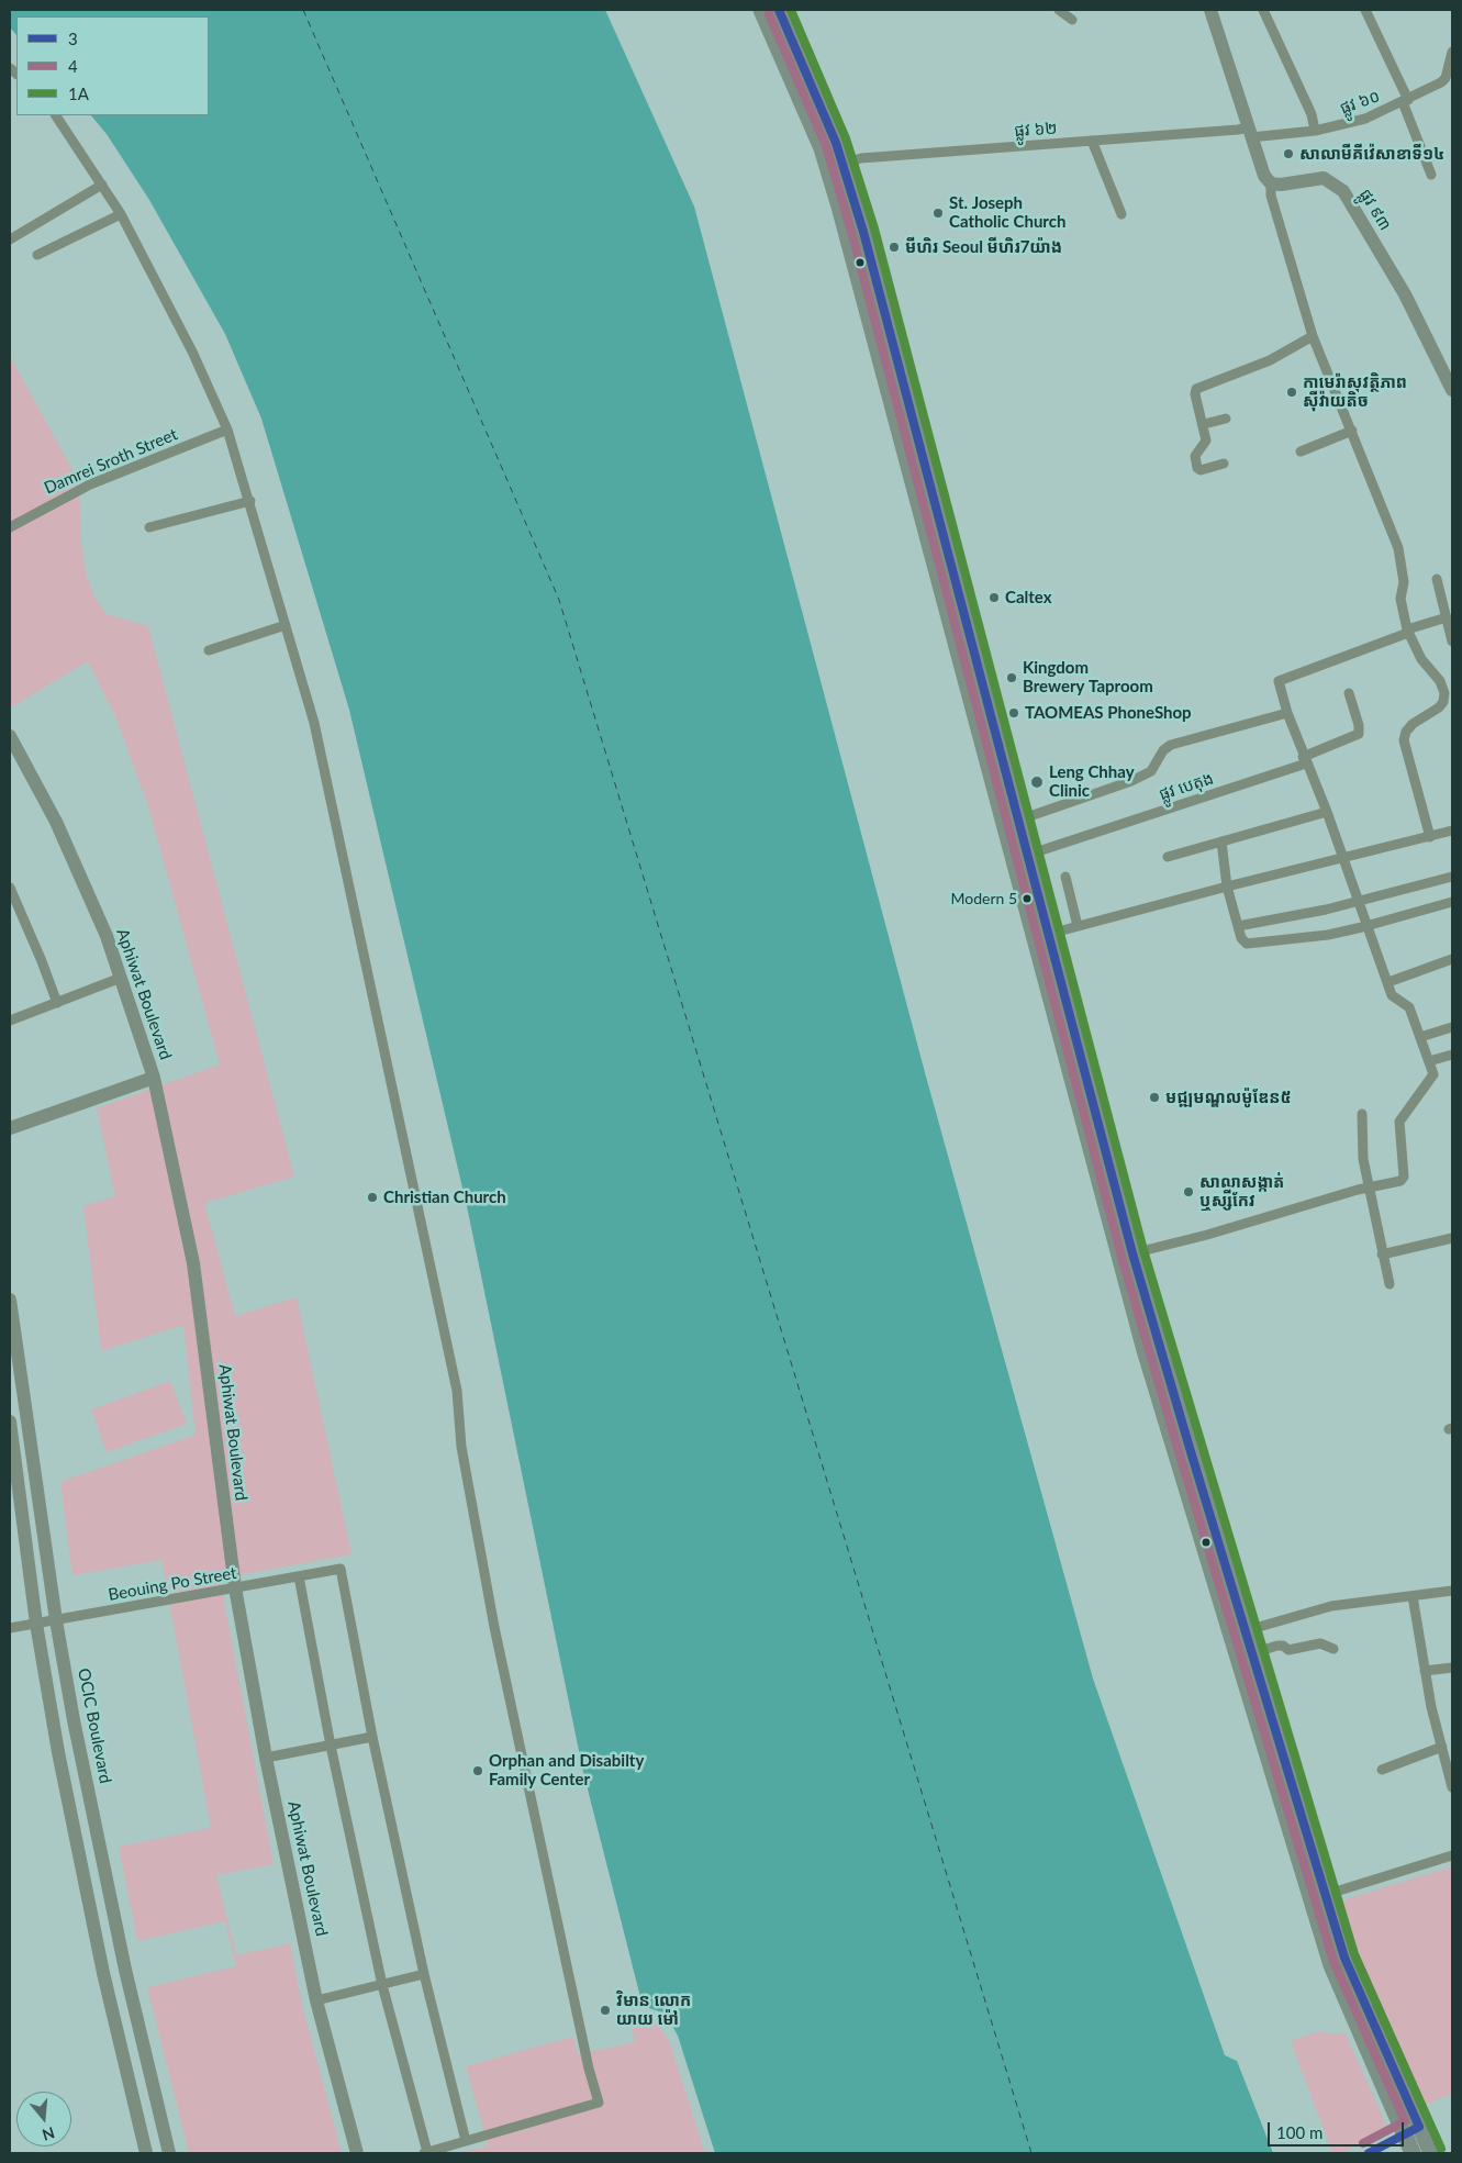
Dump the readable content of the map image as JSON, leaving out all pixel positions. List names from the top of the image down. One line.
{"streets":{"street":["ផ្លូវ ៦០","ផ្លូវ ៦២","ផ្លូវ ៩៣","Damrei Sroth Street","ផ្លូវ បេតុង","Aphiwat Boulevard","Beouing Po Street","OCIC Boulevard"]},"crossings":[["ផ្លូវ ៦០","ផ្លូវ ៦២"],["Aphiwat Boulevard","Beouing Po Street"],["Beouing Po Street","OCIC Boulevard"]],"places":["សាលាមីគីវ៉េសាខាទី១៤","St. Joseph Catholic Church","មីហិរ Seoul មីហិរ7យ៉ាង","កាមេរ៉ាសុវត្ថិភាព ស៊ីវ៉ាយតិច","Caltex","Kingdom Brewery Taproom","TAOMEAS PhoneShop","Leng Chhay Clinic","Modern 5","មជ្ឍមណ្ឌលម៉ូឌែន៥","សាលាសង្កាត់ ឬស្សីកែវ","Christian Church","Orphan and Disabilty Family Center","វិមាន លោក យាយ ម៉ៅ"],"lines":["transit line 3","transit line 1A","transit line 4"],"legend":["3","4","1A"],"scale_bar":"100 m","north":"bottom"}
